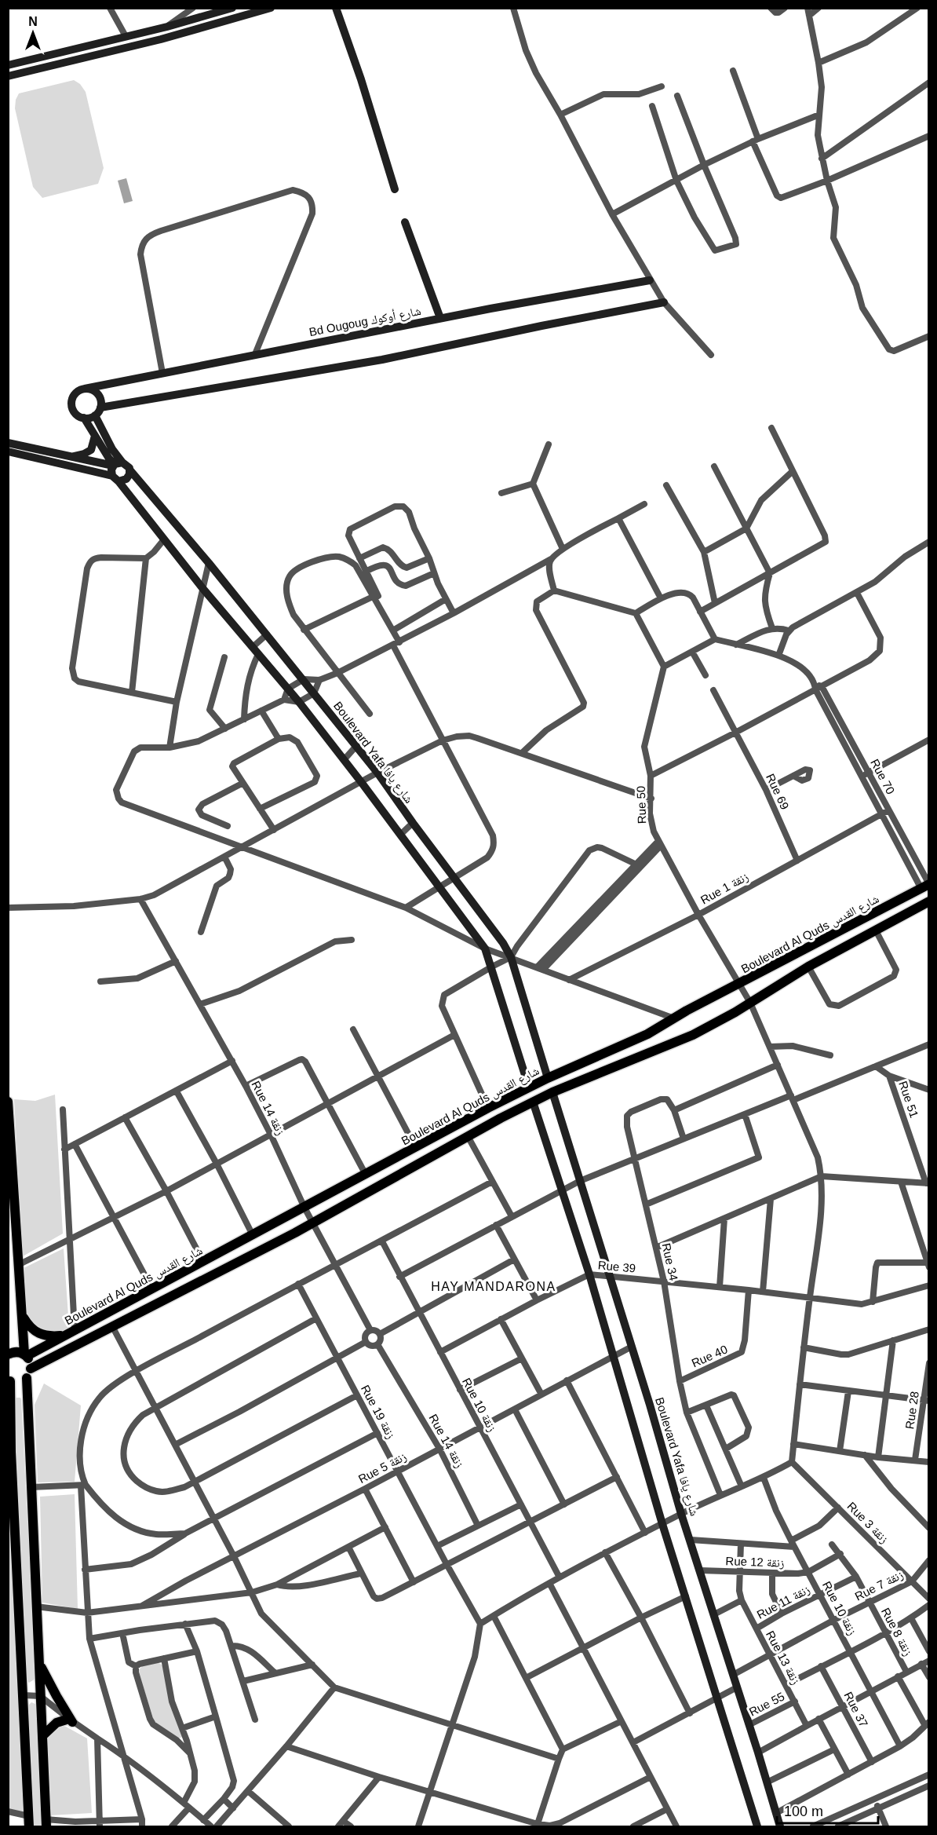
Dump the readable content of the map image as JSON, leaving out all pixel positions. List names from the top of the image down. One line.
{"streets":{"main road":["Boulevard Al Quds شارع القدس"],"street":["Bd Ougoug شارع أوكوك","Boulevard Yafa شارع يافا","Rue 70","Rue 69","Rue 50","Rue 1 زنقة","Rue 51","Rue 14 زنقة","Rue 34","Rue 39","Rue 40","Rue 10 زنقة","Rue 28","Rue 19 زنقة","Rue 5 زنقة","Rue 3 زنقة","Rue 12 زنقة","Rue 7 زنقة","Rue 11 زنقة","Rue 8 زنقة","Rue 13 زنقة","Rue 55","Rue 37"]},"crossings":[["Boulevard Yafa شارع يافا","Boulevard Al Quds شارع القدس"],["Boulevard Yafa شارع يافا","Rue 39"],["Boulevard Yafa شارع يافا","Rue 5 زنقة"],["Boulevard Yafa شارع يافا","Rue 12 زنقة"],["Boulevard Yafa شارع يافا","Rue 7 زنقة"],["Boulevard Yafa شارع يافا","Rue 55"],["Rue 70","Rue 1 زنقة"],["Rue 70","Boulevard Al Quds شارع القدس"],["Rue 69","Rue 1 زنقة"],["Rue 50","Rue 1 زنقة"],["Rue 50","Boulevard Al Quds شارع القدس"],["Rue 50","Rue 39"],["Rue 50","Rue 3 زنقة"],["Boulevard Al Quds شارع القدس","Rue 14 زنقة"],["Rue 14 زنقة","Rue 5 زنقة"],["Rue 34","Rue 39"],["Rue 34","Rue 40"],["Rue 39","Rue 40"],["Rue 39","Rue 10 زنقة"],["Rue 10 زنقة","Rue 5 زنقة"],["Rue 10 زنقة","Rue 12 زنقة"],["Rue 10 زنقة","Rue 7 زنقة"],["Rue 10 زنقة","Rue 11 زنقة"],["Rue 19 زنقة","Rue 5 زنقة"],["Rue 3 زنقة","Rue 7 زنقة"],["Rue 12 زنقة","Rue 13 زنقة"],["Rue 7 زنقة","Rue 8 زنقة"],["Rue 7 زنقة","Rue 13 زنقة"],["Rue 11 زنقة","Rue 8 زنقة"],["Rue 11 زنقة","Rue 13 زنقة"],["Rue 13 زنقة","Rue 55"]],"districts":["HAY MANDARONA"],"scale_bar":"100 m","north":"top"}
